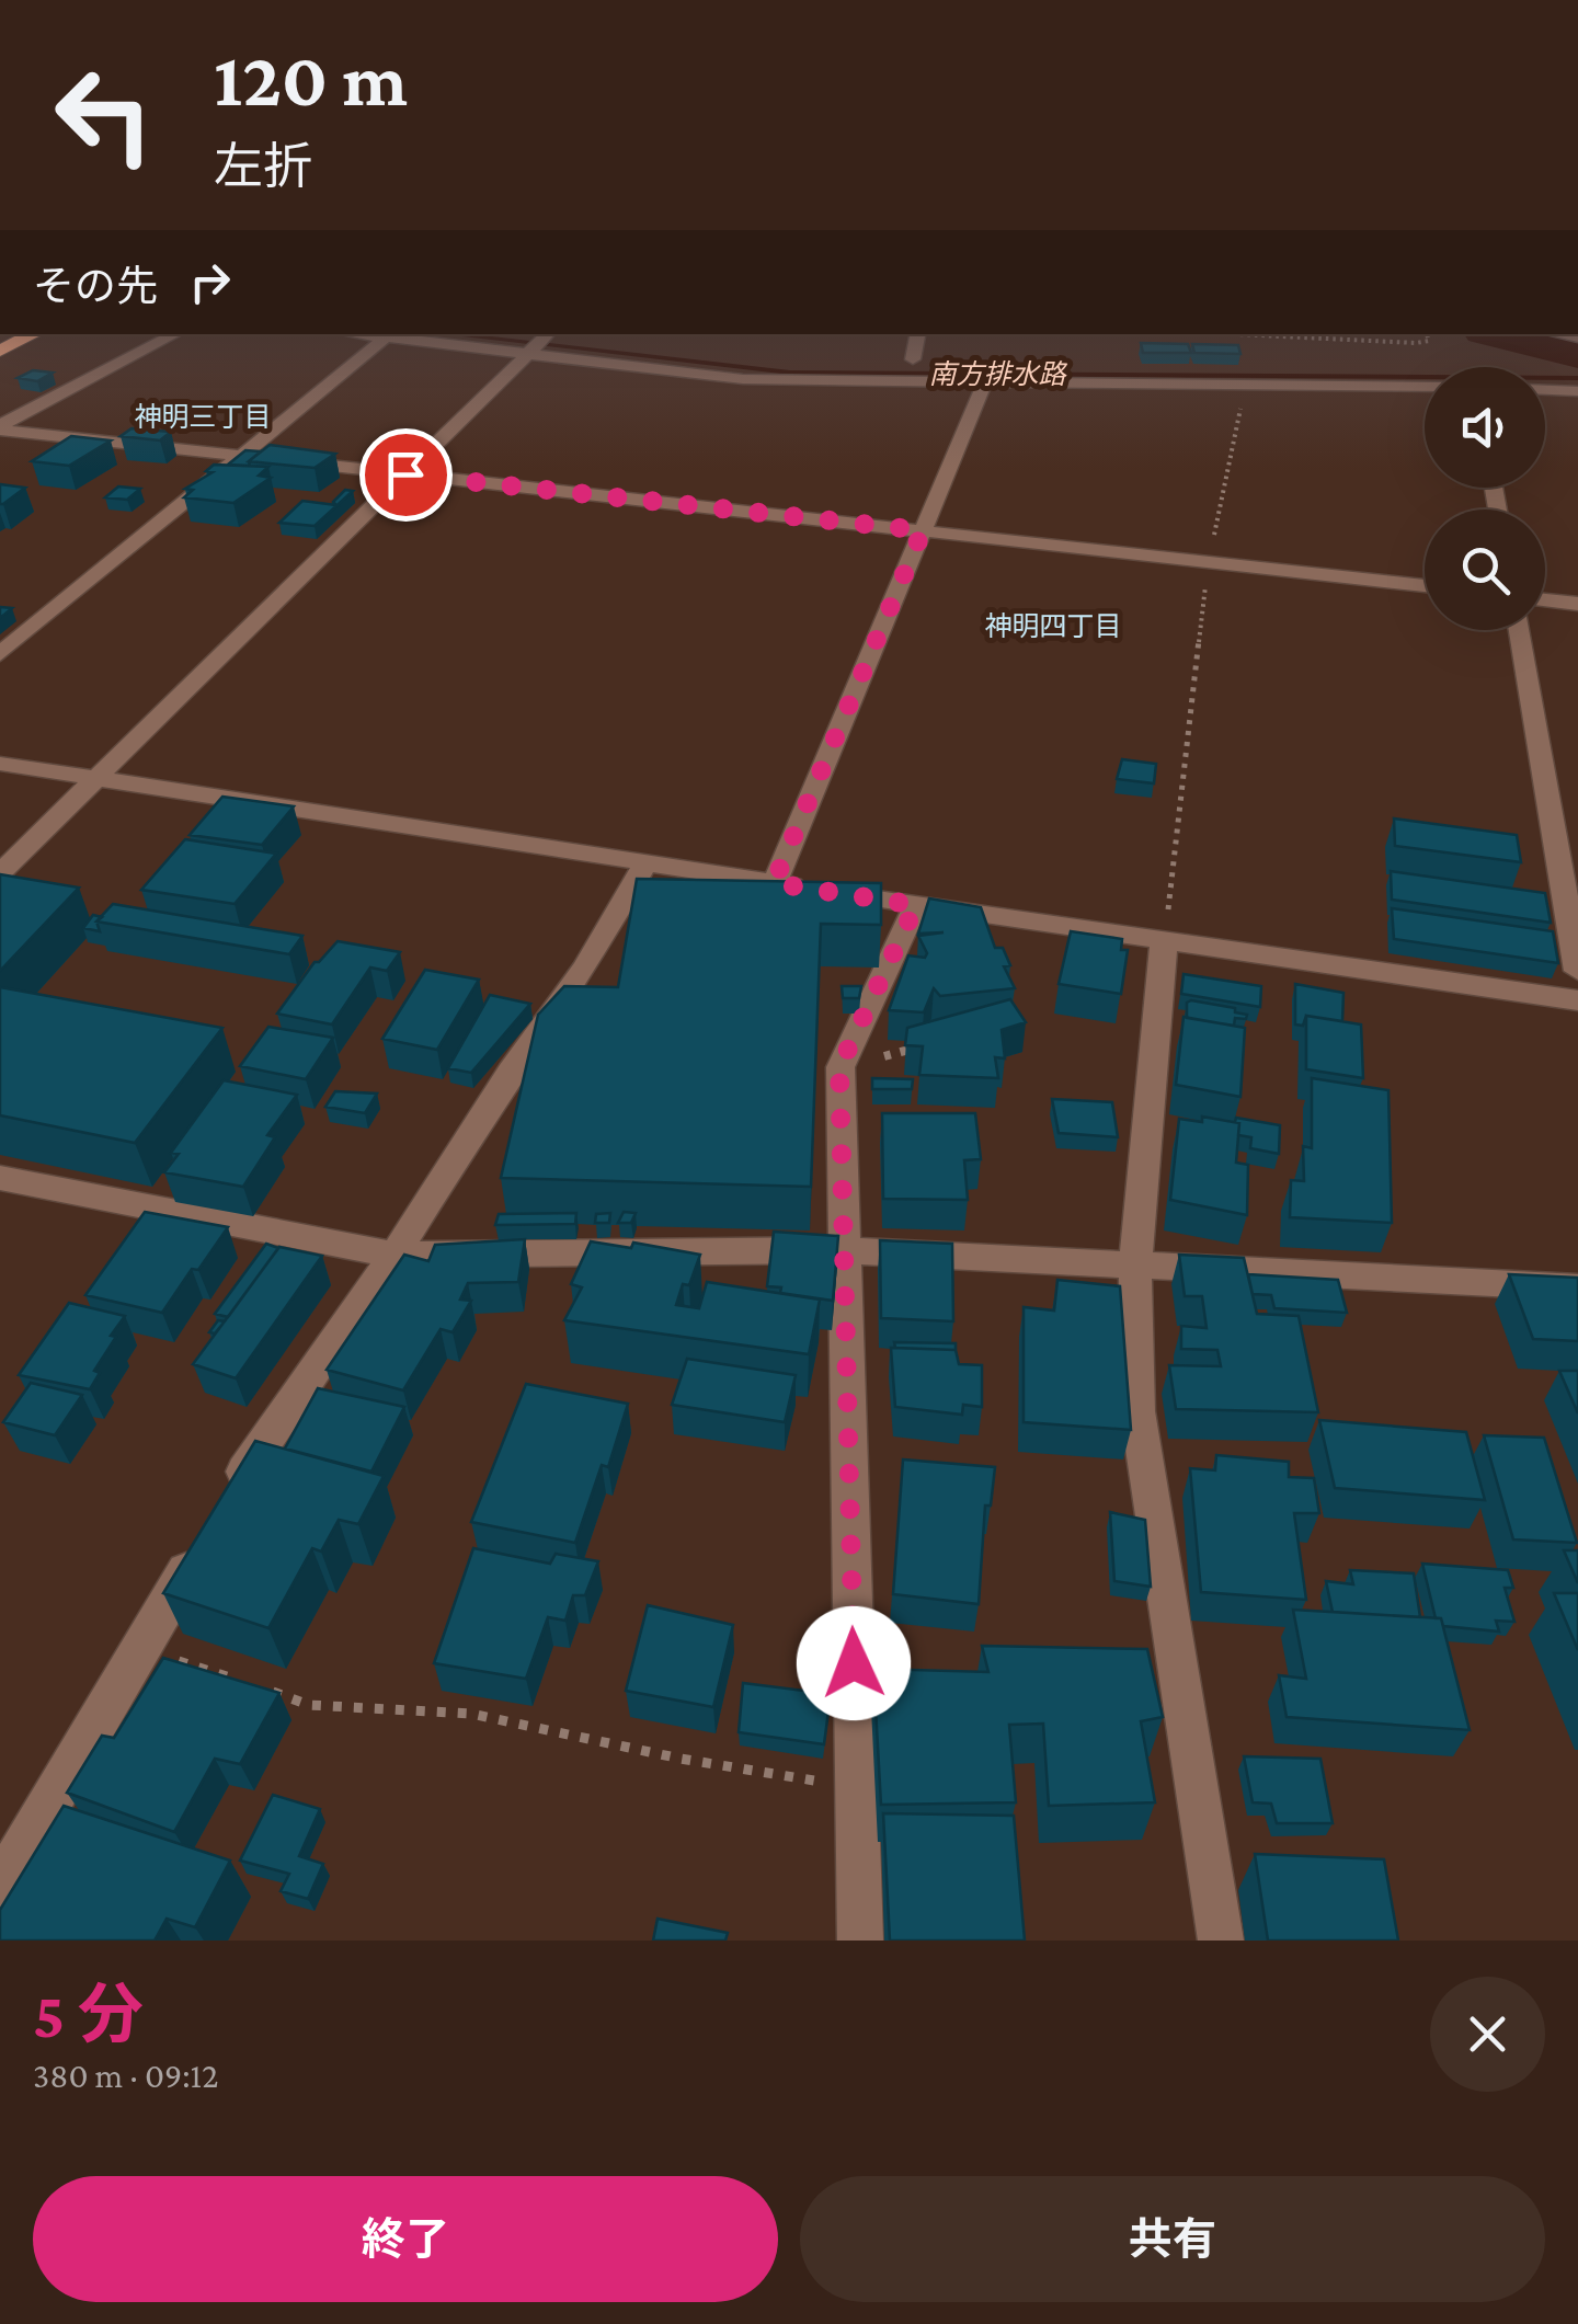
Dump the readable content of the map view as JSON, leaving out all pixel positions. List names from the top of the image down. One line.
{"districts":["神明三丁目","神明四丁目"],"water":["南方排水路"],"page":{"turn":["120 m","左折"],"then":"その先","heading":["5 分","380 m · 09:12"],"buttons":["終了","共有"]}}
